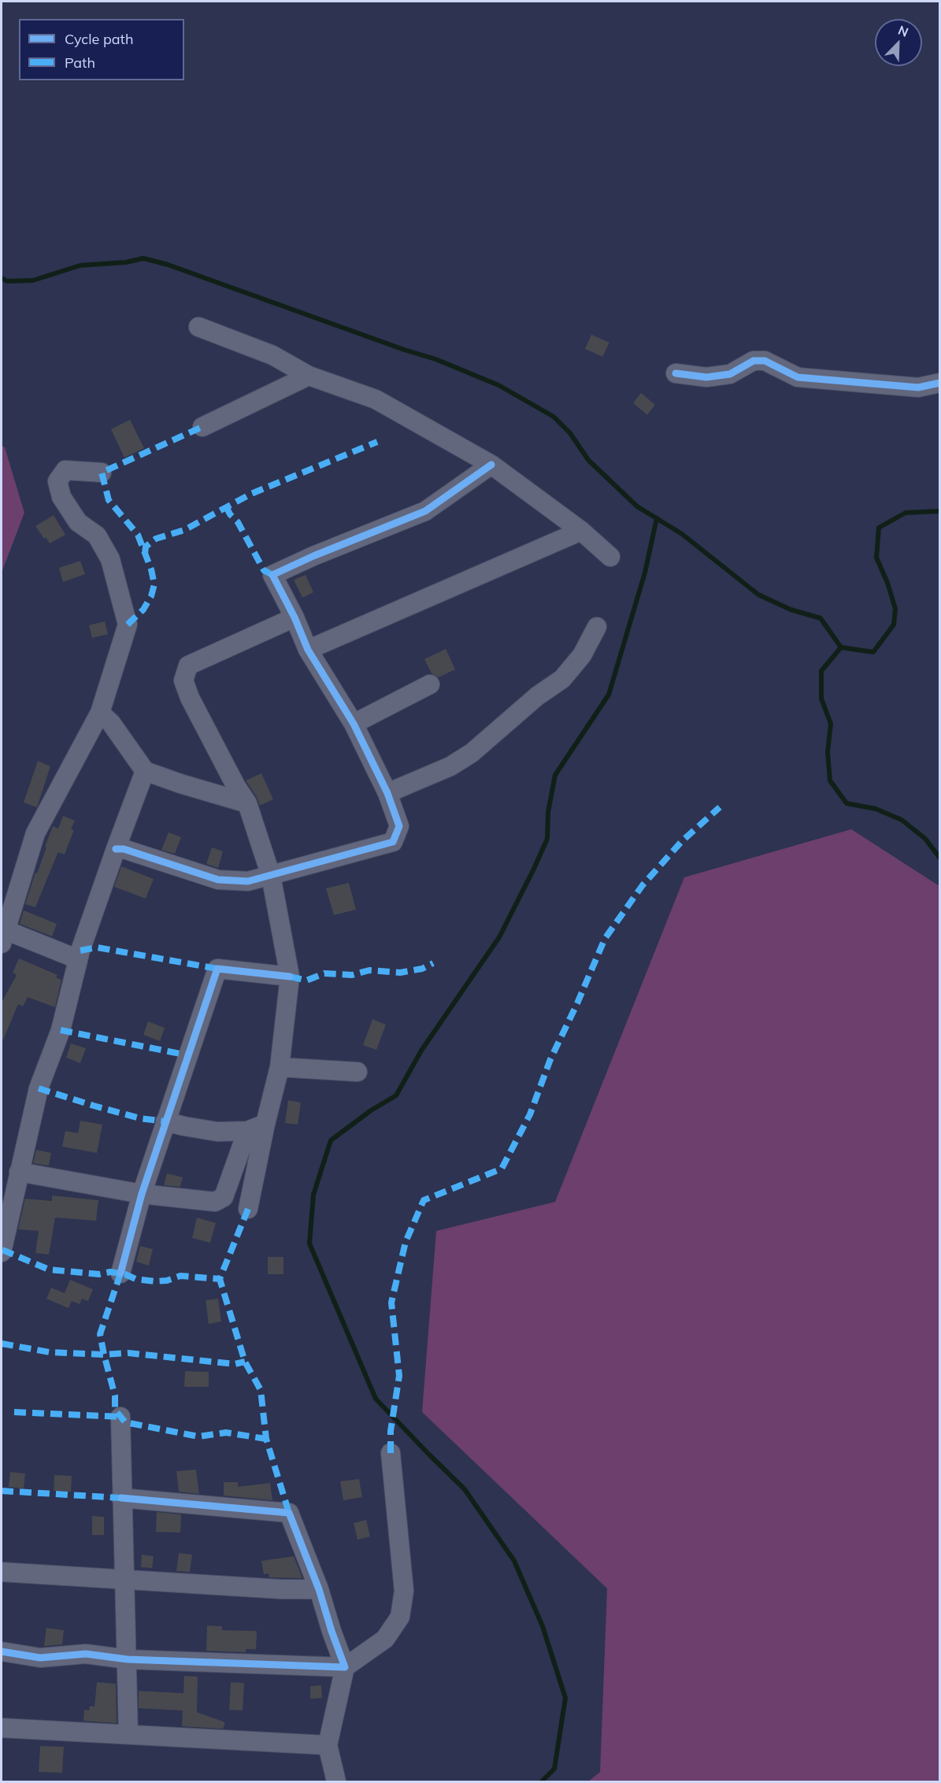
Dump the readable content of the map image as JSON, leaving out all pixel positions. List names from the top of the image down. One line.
{"legend":["Cycle path","Path"],"north":"top right"}
